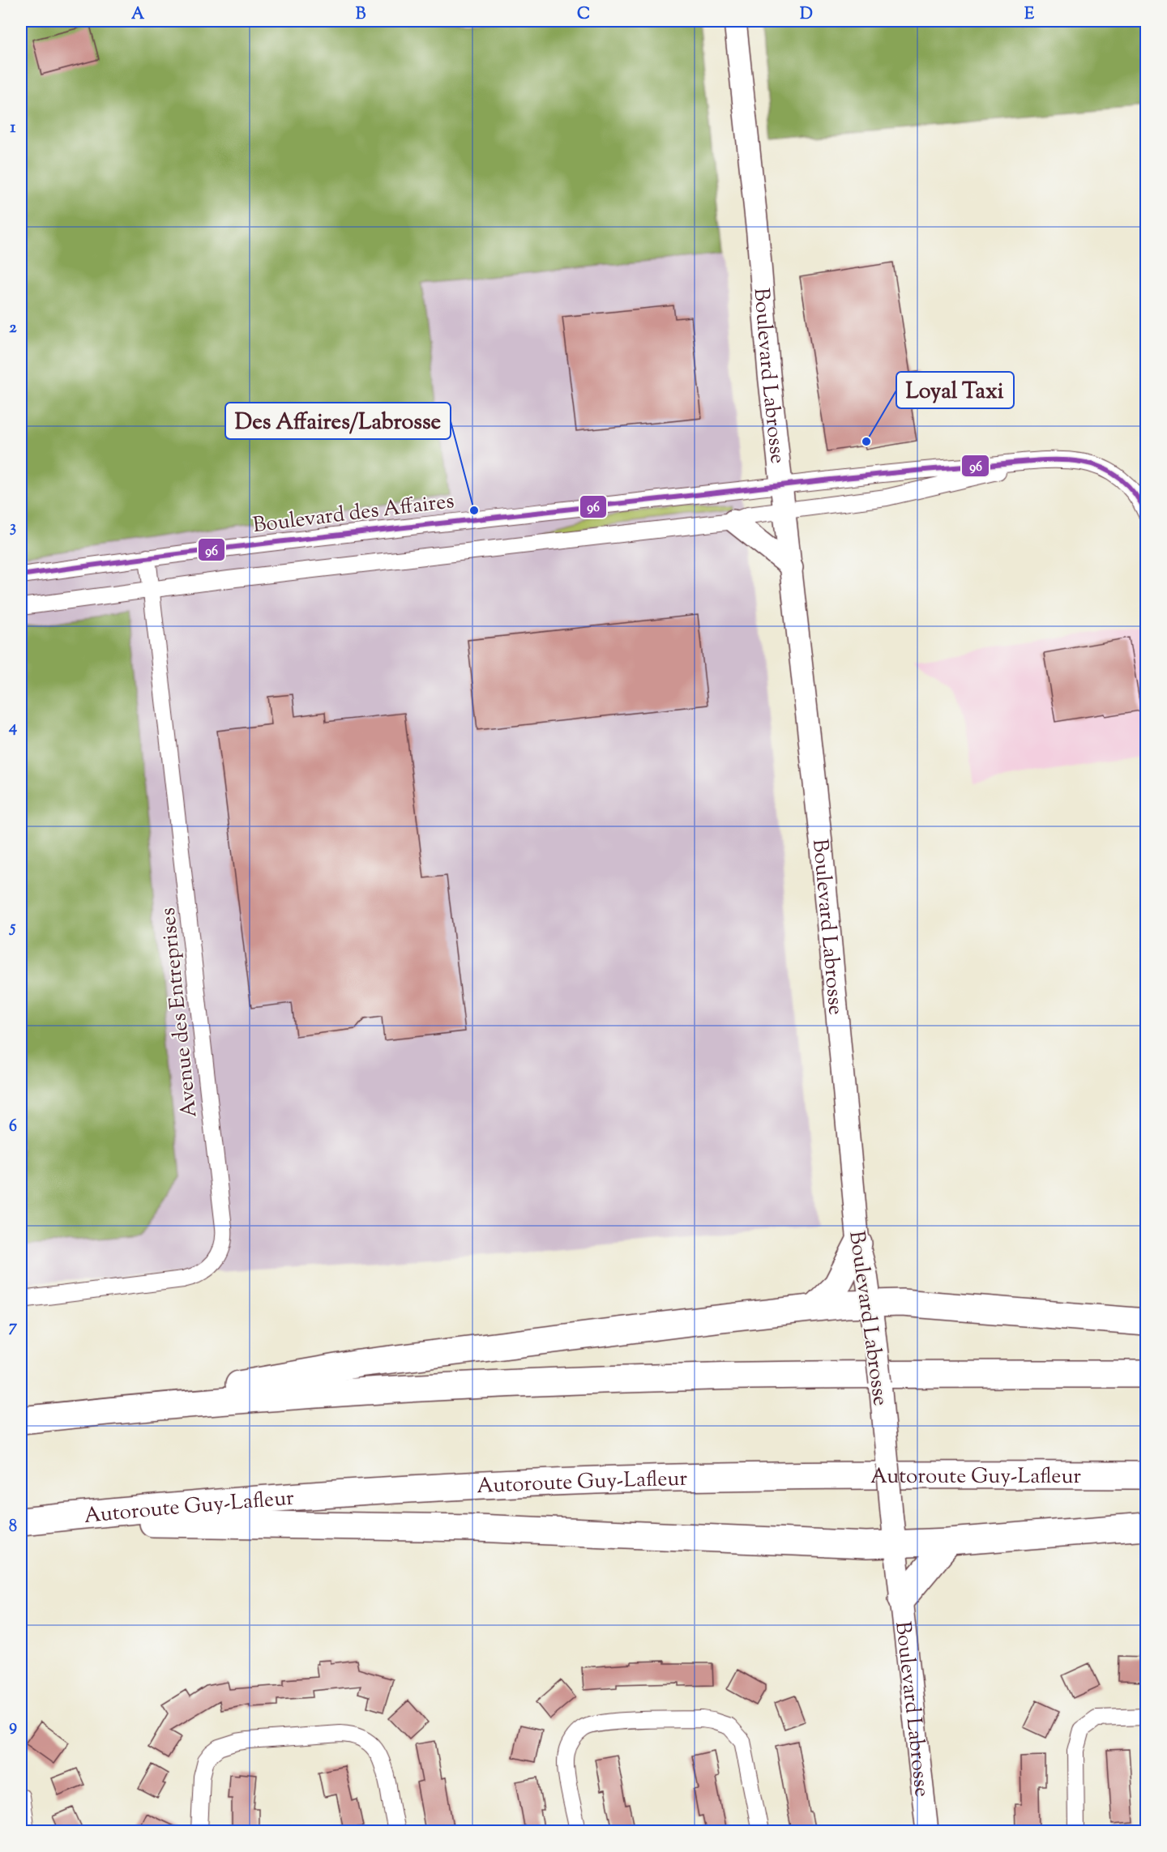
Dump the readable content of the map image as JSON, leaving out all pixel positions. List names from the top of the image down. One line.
{"streets":{"highway":["Autoroute Guy-Lafleur"],"street":["Boulevard Labrosse","Boulevard des Affaires","Avenue des Entreprises"]},"crossings":[["Boulevard Labrosse","Boulevard des Affaires"],["Boulevard des Affaires","Avenue des Entreprises"]],"places":["Loyal Taxi","Des Affaires/Labrosse"],"lines":["transit line 96"],"grid":{"columns":["A","B","C","D","E"],"rows":["1","2","3","4","5","6","7","8","9"]}}
